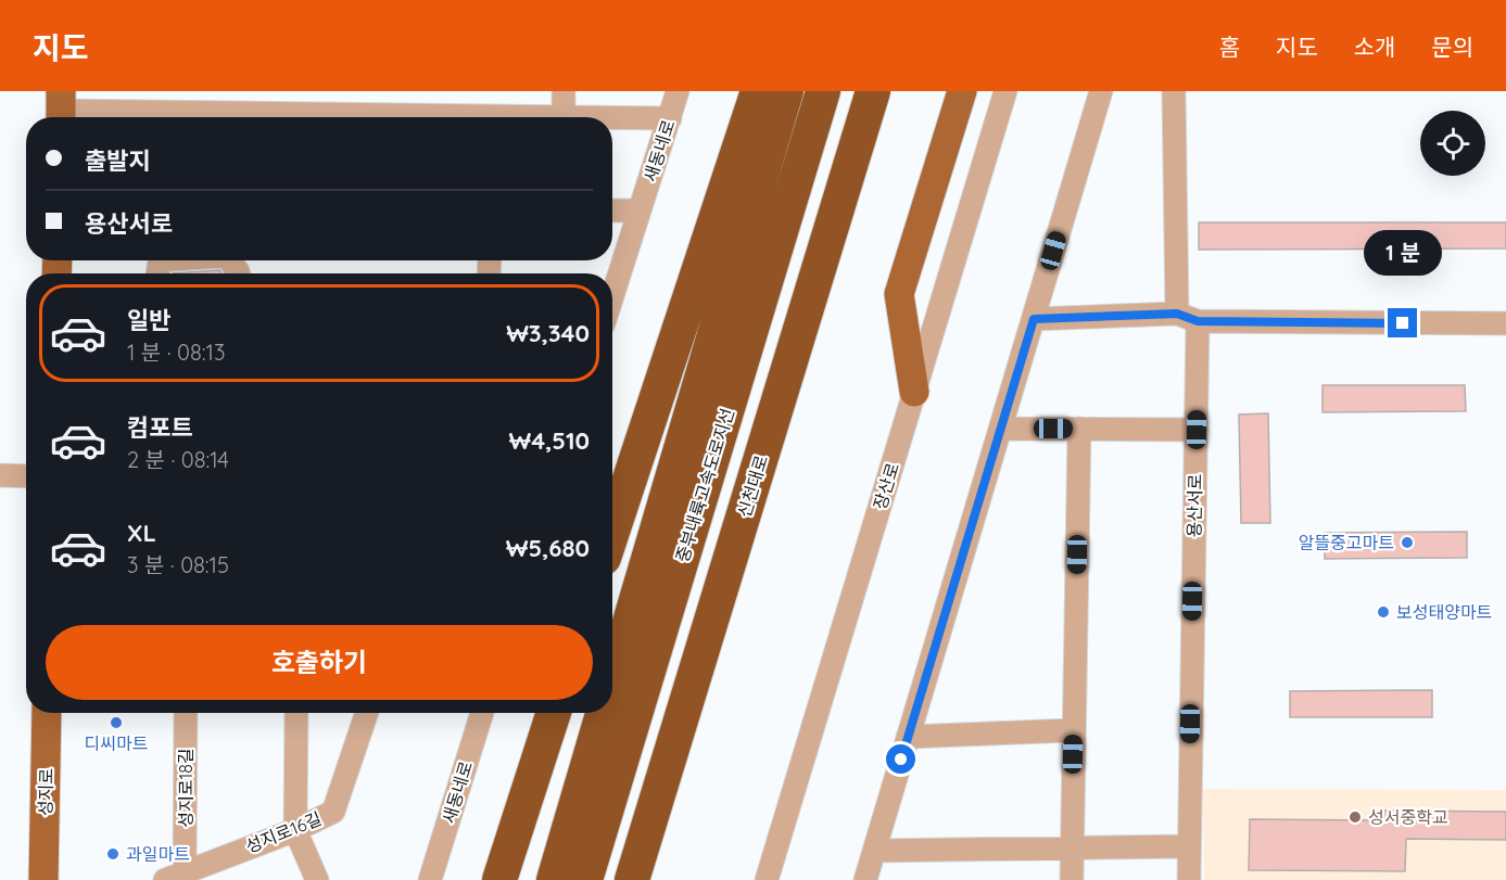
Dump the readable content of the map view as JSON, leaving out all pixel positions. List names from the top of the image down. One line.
{"streets":{"highway":["중부내륙고속도로지선","신천대로"],"main road":["성지로"],"street":["새동네로","장산로","용산서로","성지로18길","성지로16길"]},"crossings":[["성지로18길","성지로16길"]],"places":["알뜰중고마트","보성태양마트","디씨마트","성서중학교","과일마트"],"page":{"header":"지도","nav":["홈","지도","소개","문의"],"banner":["출발지","용산서로"],"bubble":"1 분","list":[{"name":"일반","note":"1 분 · 08:13","value":"₩3,340"},{"name":"컴포트","note":"2 분 · 08:14","value":"₩4,510"},{"name":"XL","note":"3 분 · 08:15","value":"₩5,680"}],"buttons":"호출하기"}}
